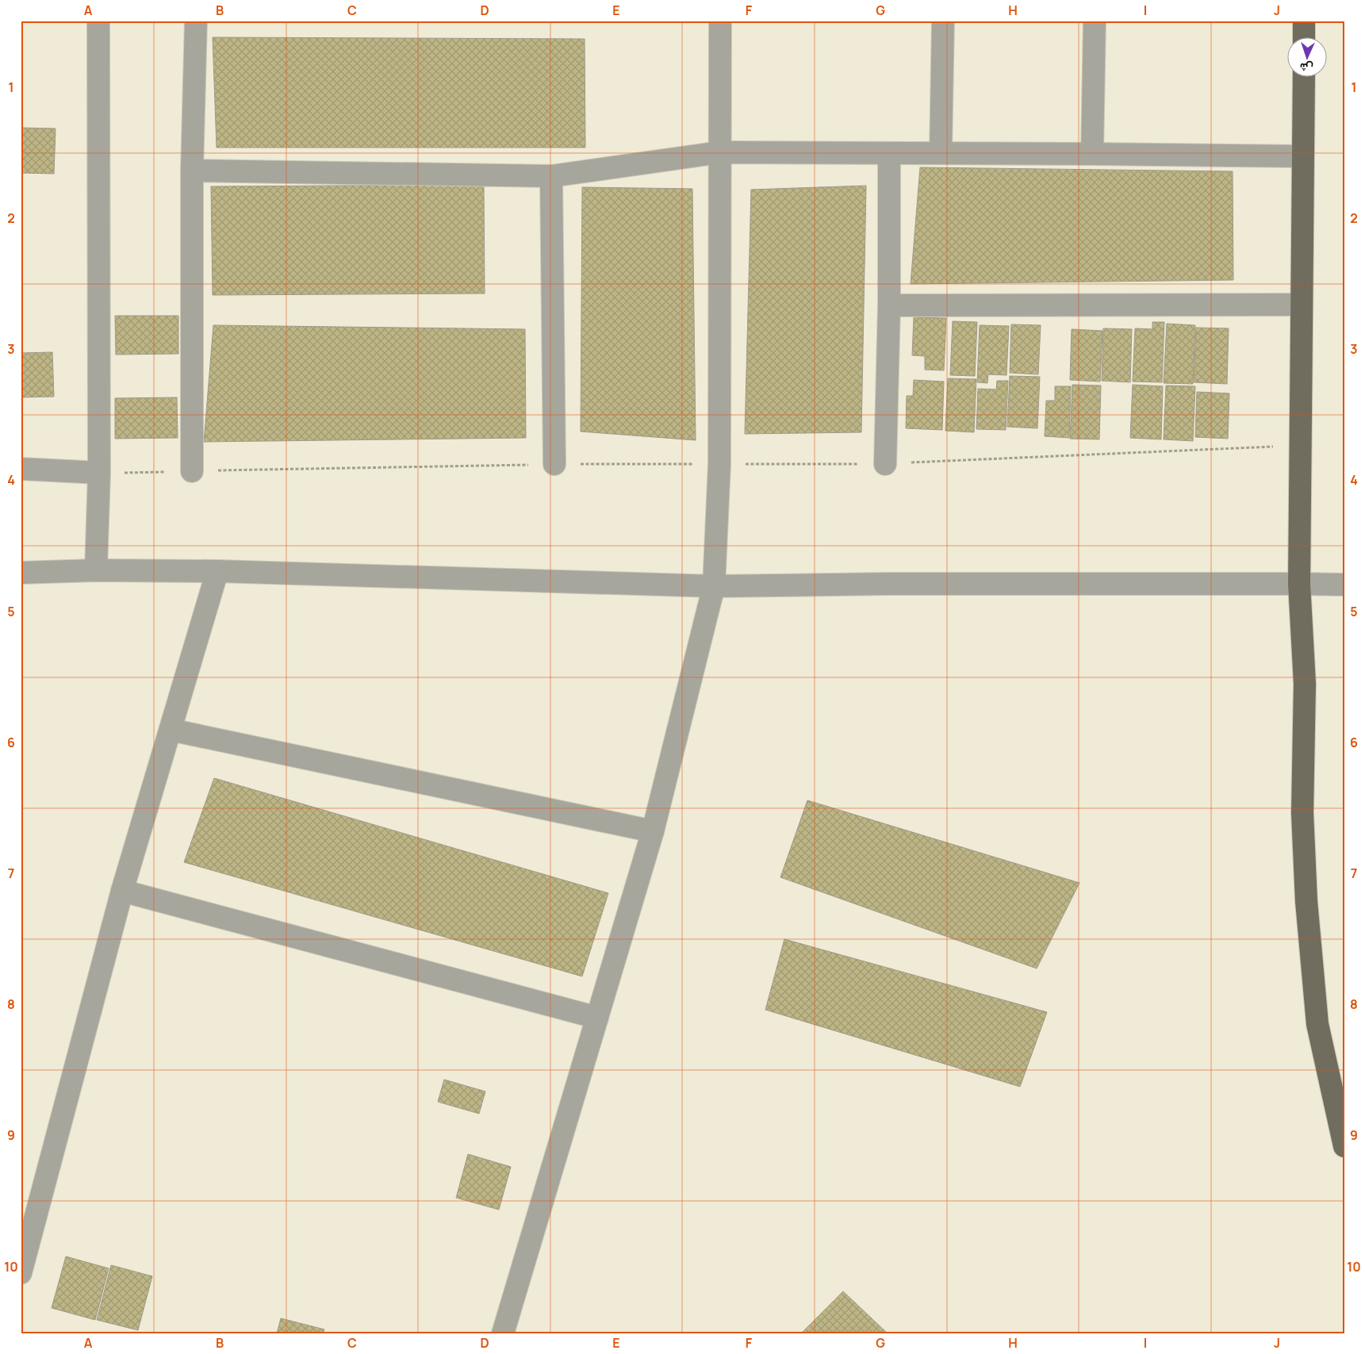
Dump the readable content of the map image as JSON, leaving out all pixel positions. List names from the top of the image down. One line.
{"north":"bottom","grid":{"columns":["A","B","C","D","E","F","G","H","I","J"],"rows":["1","2","3","4","5","6","7","8","9","10"]}}
